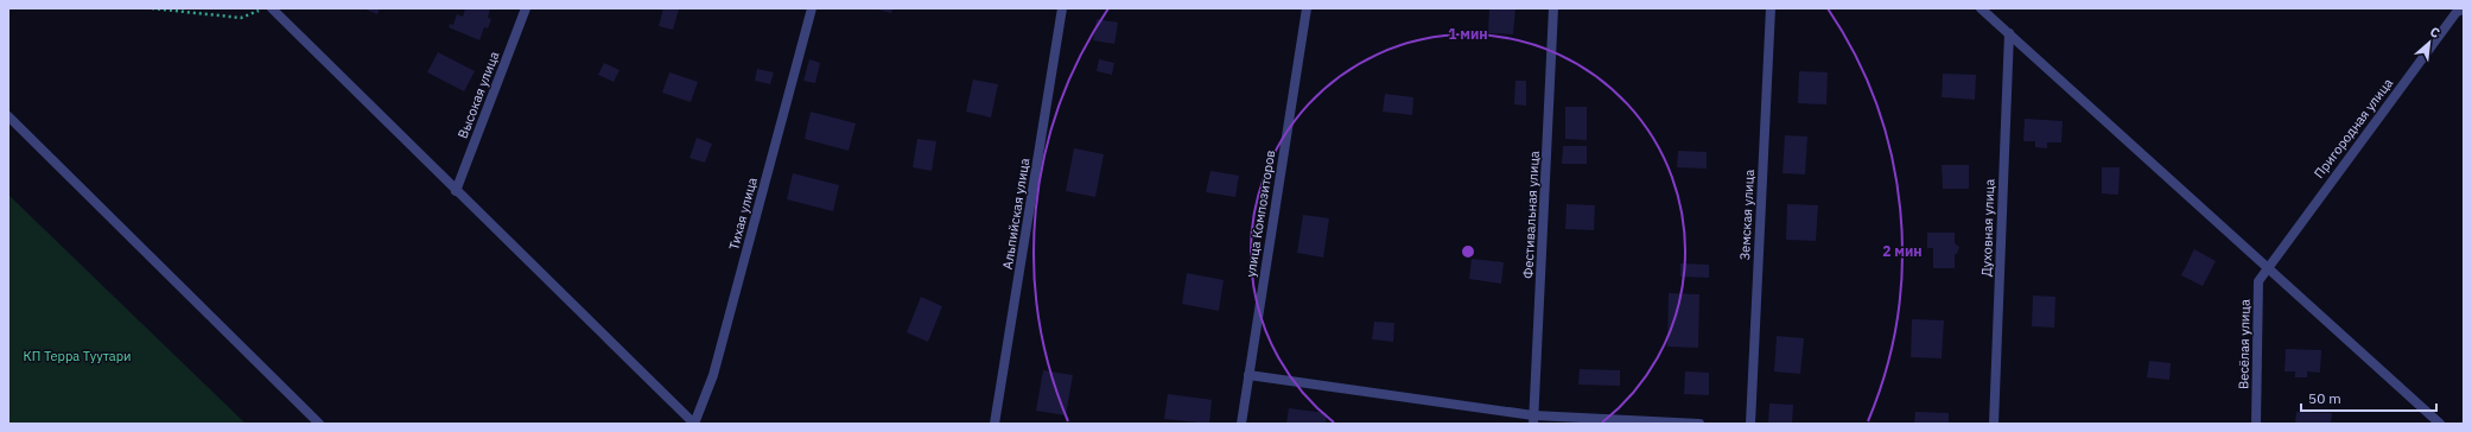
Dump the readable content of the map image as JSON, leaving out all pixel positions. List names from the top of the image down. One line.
{"streets":{"street":["Высокая улица","Пригородная улица","Тихая улица","Альпийская улица","улица Композиторов","Фестивальная улица","Земская улица","Духовная улица","Весёлая улица"]},"crossings":[["Пригородная улица","Весёлая улица"]],"parks":["КП Терра Туутари"],"scale_bar":"50 m","north":"top right","rings":["1 мин","2 мин"]}
